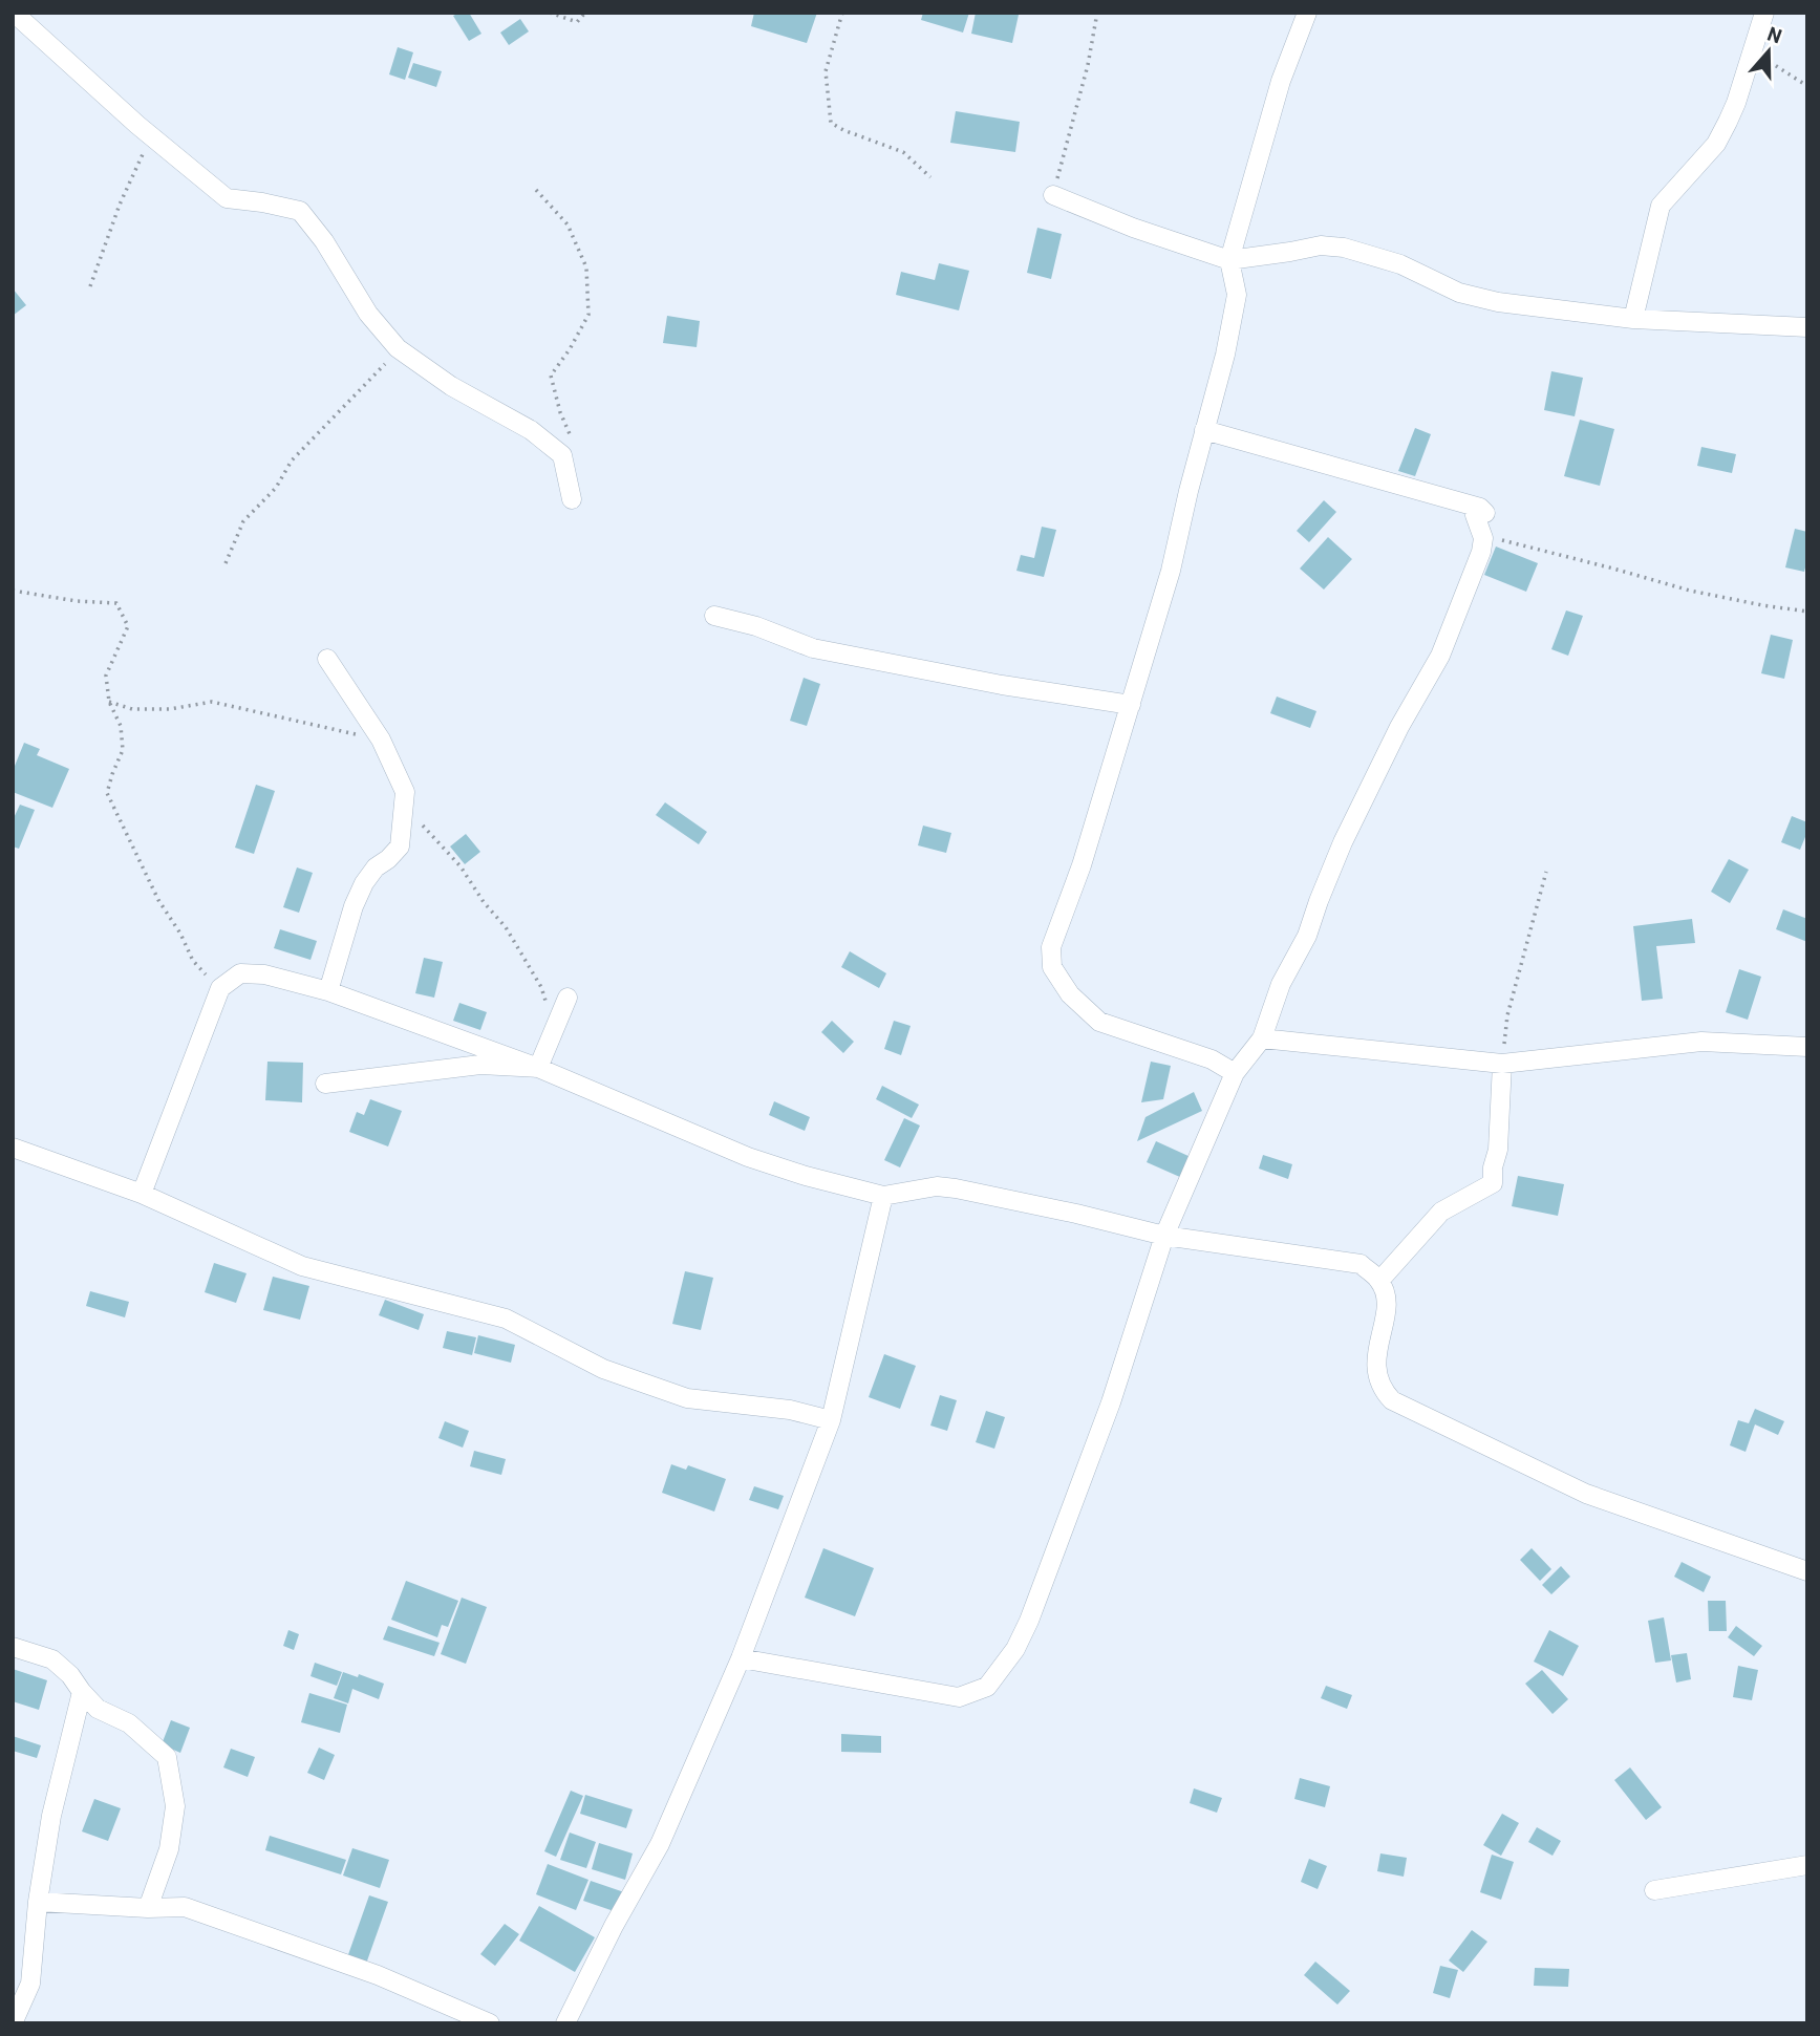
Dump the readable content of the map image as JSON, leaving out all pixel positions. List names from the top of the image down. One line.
{"north":"top"}
